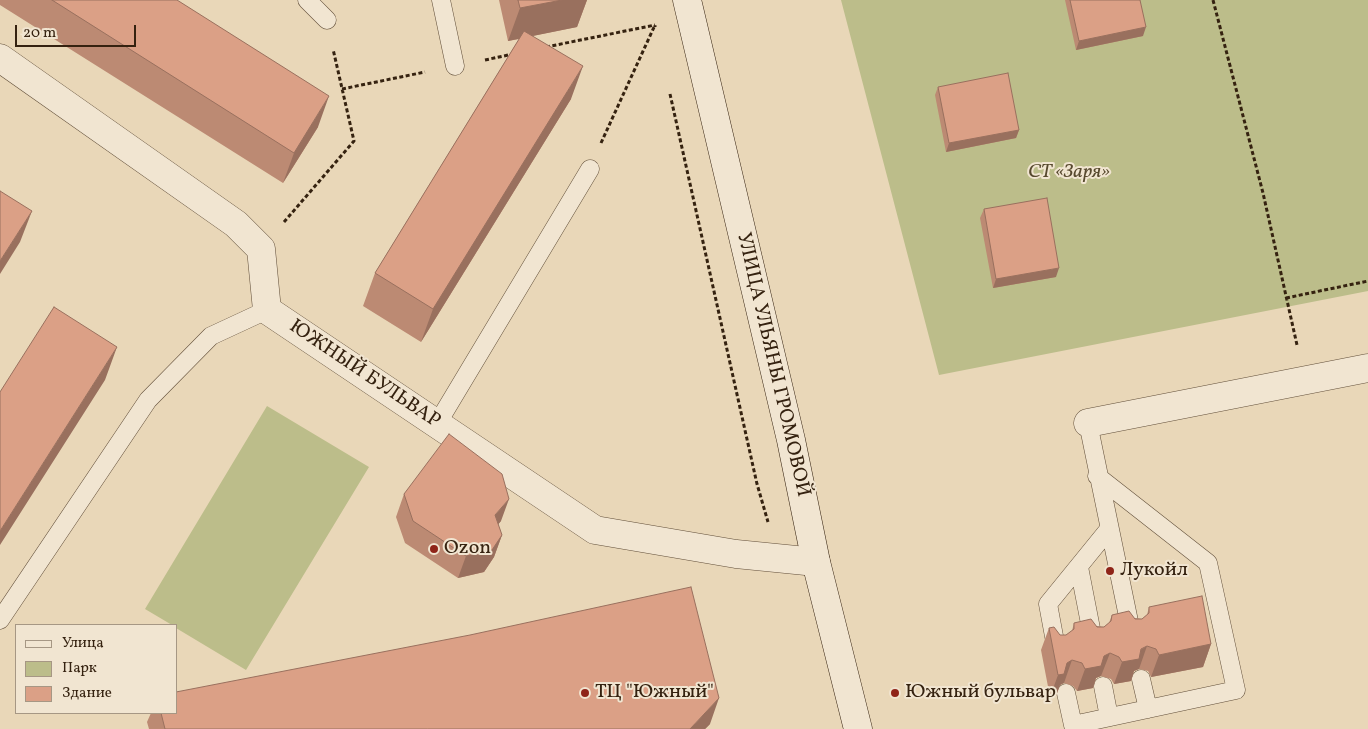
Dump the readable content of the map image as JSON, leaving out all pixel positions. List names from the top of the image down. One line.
{"streets":{"street":["УЛИЦА УЛЬЯНЫ ГРОМОВОЙ","ЮЖНЫЙ БУЛЬВАР"]},"crossings":[["УЛИЦА УЛЬЯНЫ ГРОМОВОЙ","ЮЖНЫЙ БУЛЬВАР"]],"parks":["СТ «Заря»"],"places":["Ozon","Лукойл","ТЦ \"Южный\"","Южный бульвар"],"legend":["Улица","Парк","Здание"],"scale_bar":"20 m"}
